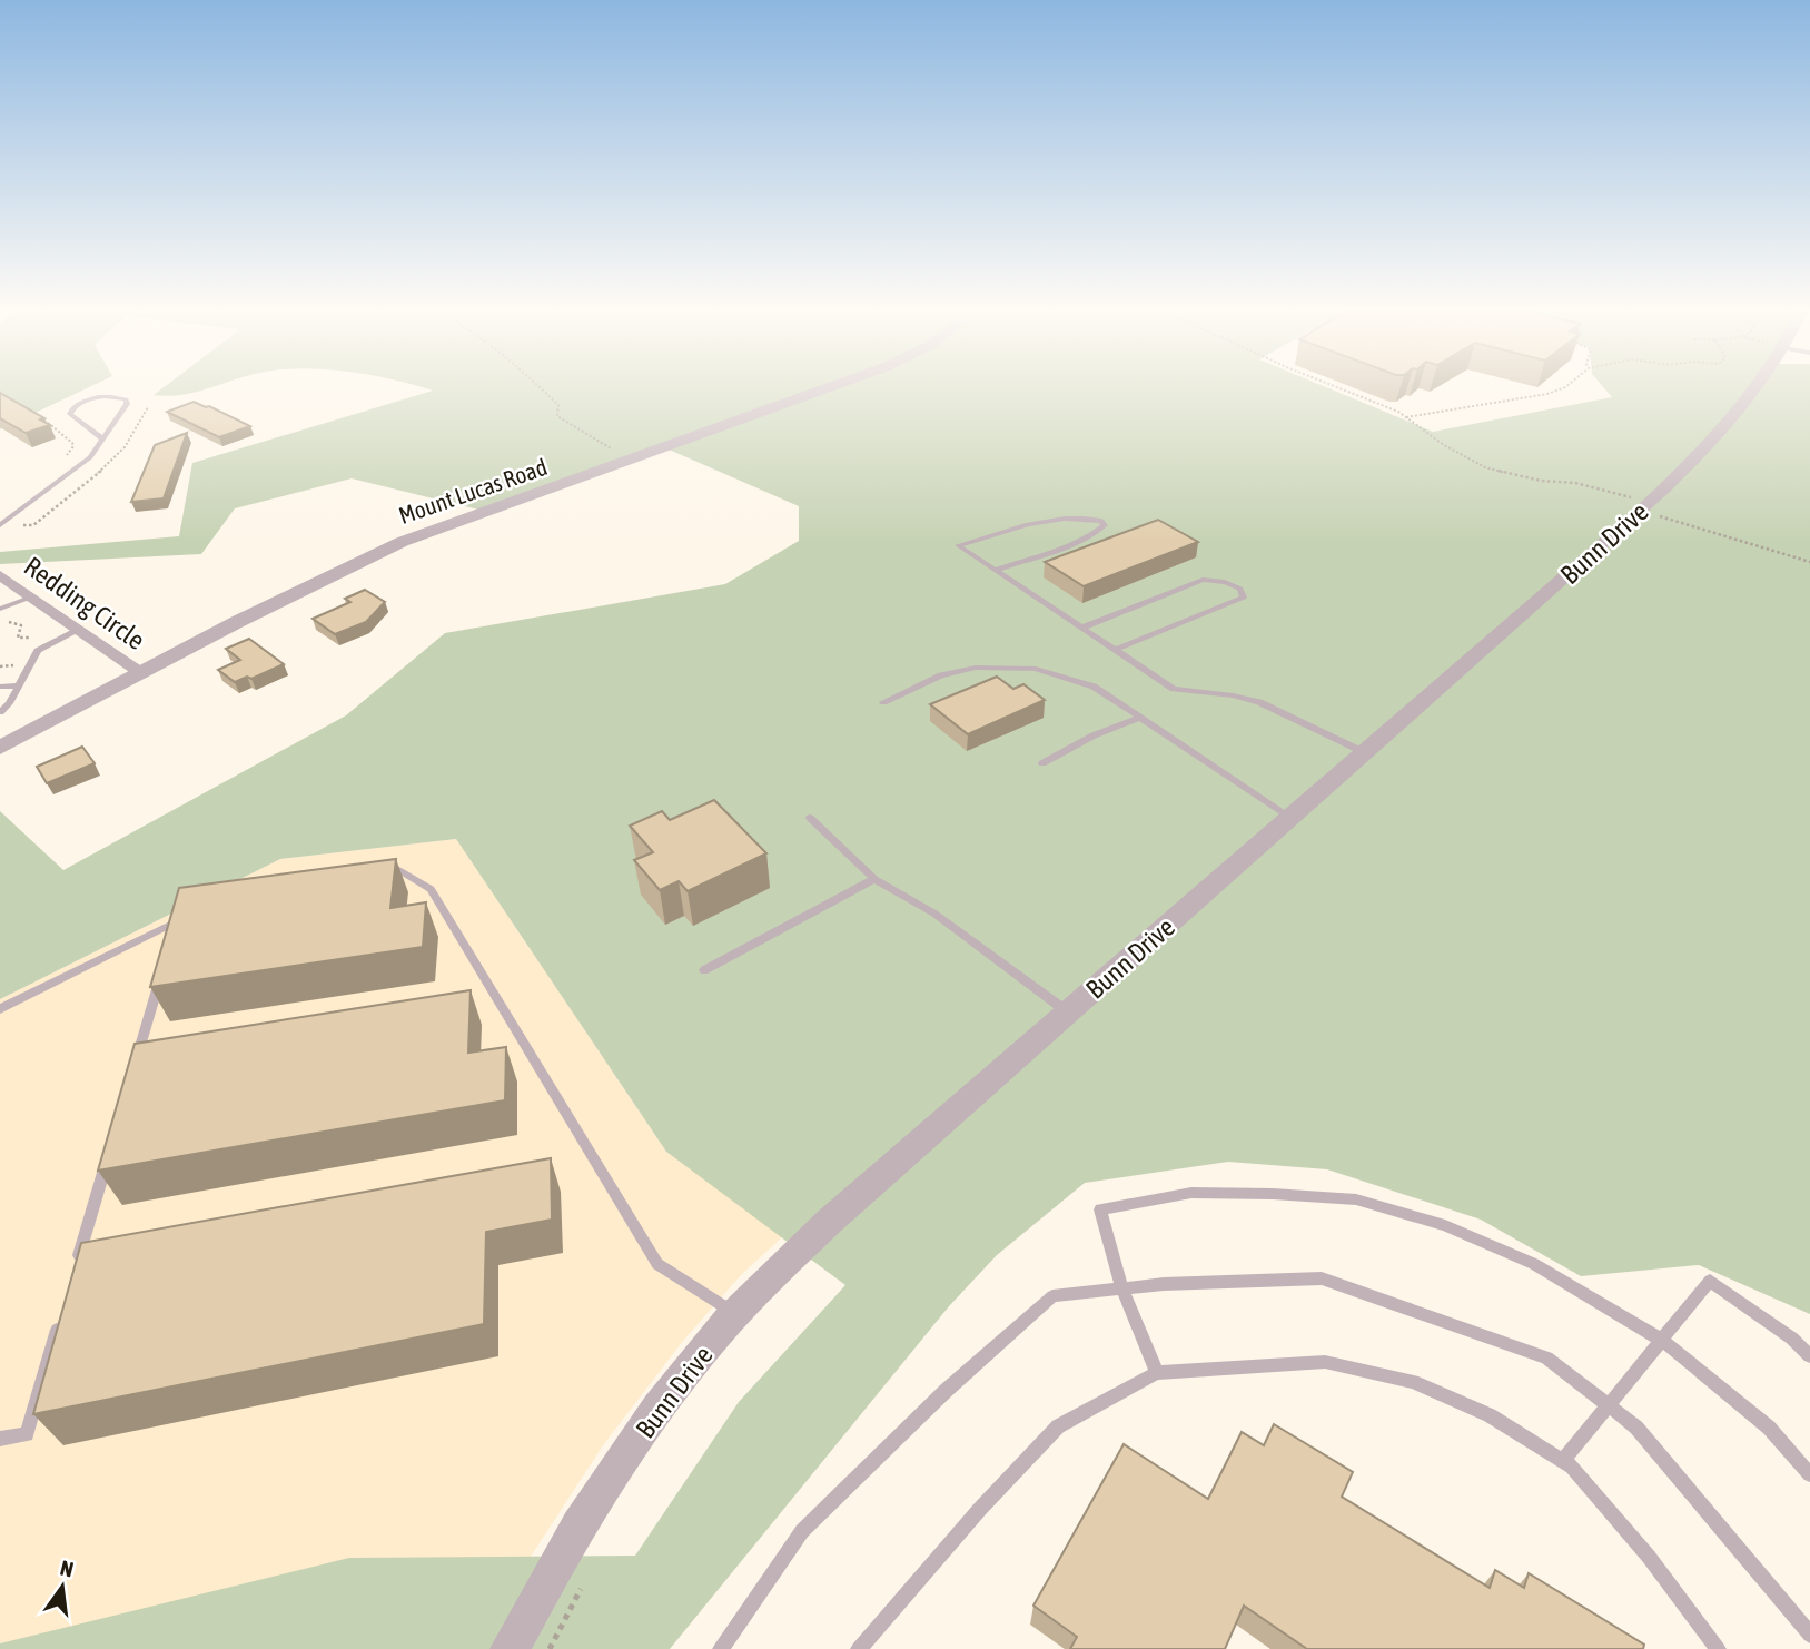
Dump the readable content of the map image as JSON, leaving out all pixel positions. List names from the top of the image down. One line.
{"streets":{"street":["Mount Lucas Road","Bunn Drive","Redding Circle"]},"crossings":[["Mount Lucas Road","Redding Circle"]],"north":"top"}
